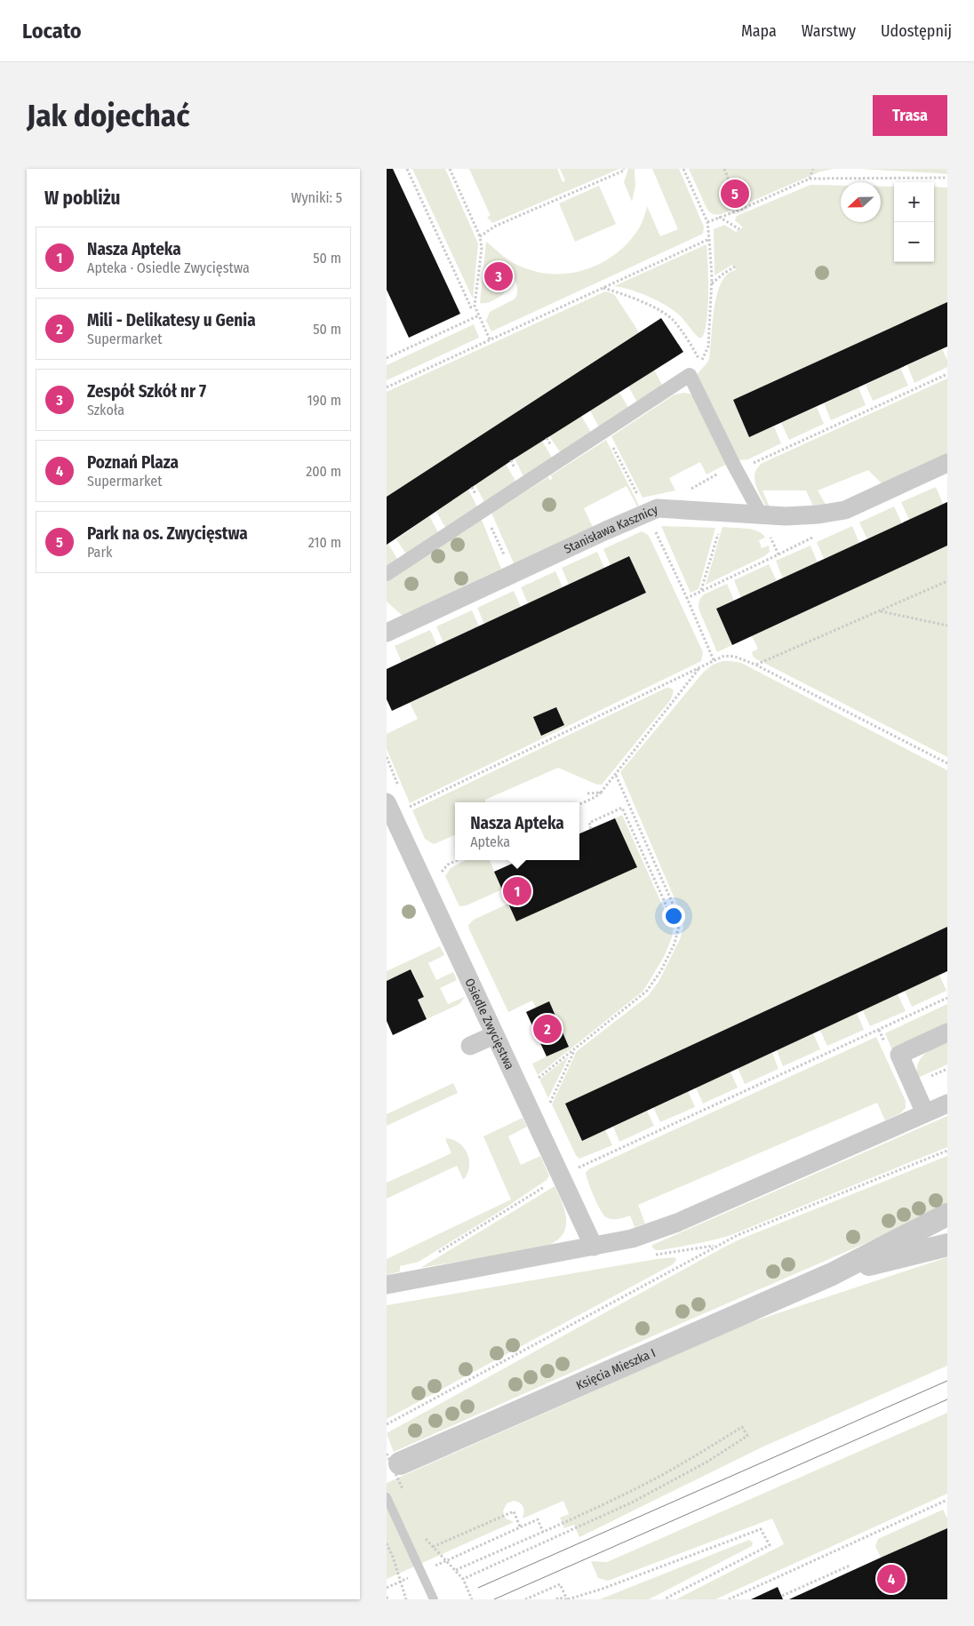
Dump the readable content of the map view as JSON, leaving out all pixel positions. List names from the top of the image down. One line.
{"streets":{"street":["Stanisława Kasznicy","Osiedle Zwycięstwa","Księcia Mieszka I"]},"north":"left","page":{"header":"Locato","nav":["Mapa","Warstwy","Udostępnij"],"buttons":"Trasa","title":"Jak dojechać","heading":["W pobliżu","Wyniki: 5"],"pins":["5","3","1","2","4"],"map_buttons":["+","−"],"list":[{"mark":"1","name":"Nasza Apteka","note":"Apteka · Osiedle Zwycięstwa","value":"50 m"},{"mark":"2","name":"Mili - Delikatesy u Genia","note":"Supermarket","value":"50 m"},{"mark":"3","name":"Zespół Szkół nr 7","note":"Szkoła","value":"190 m"},{"mark":"4","name":"Poznań Plaza","note":"Supermarket","value":"200 m"},{"mark":"5","name":"Park na os. Zwycięstwa","note":"Park","value":"210 m"}],"popup":["Nasza Apteka","Apteka"]}}
